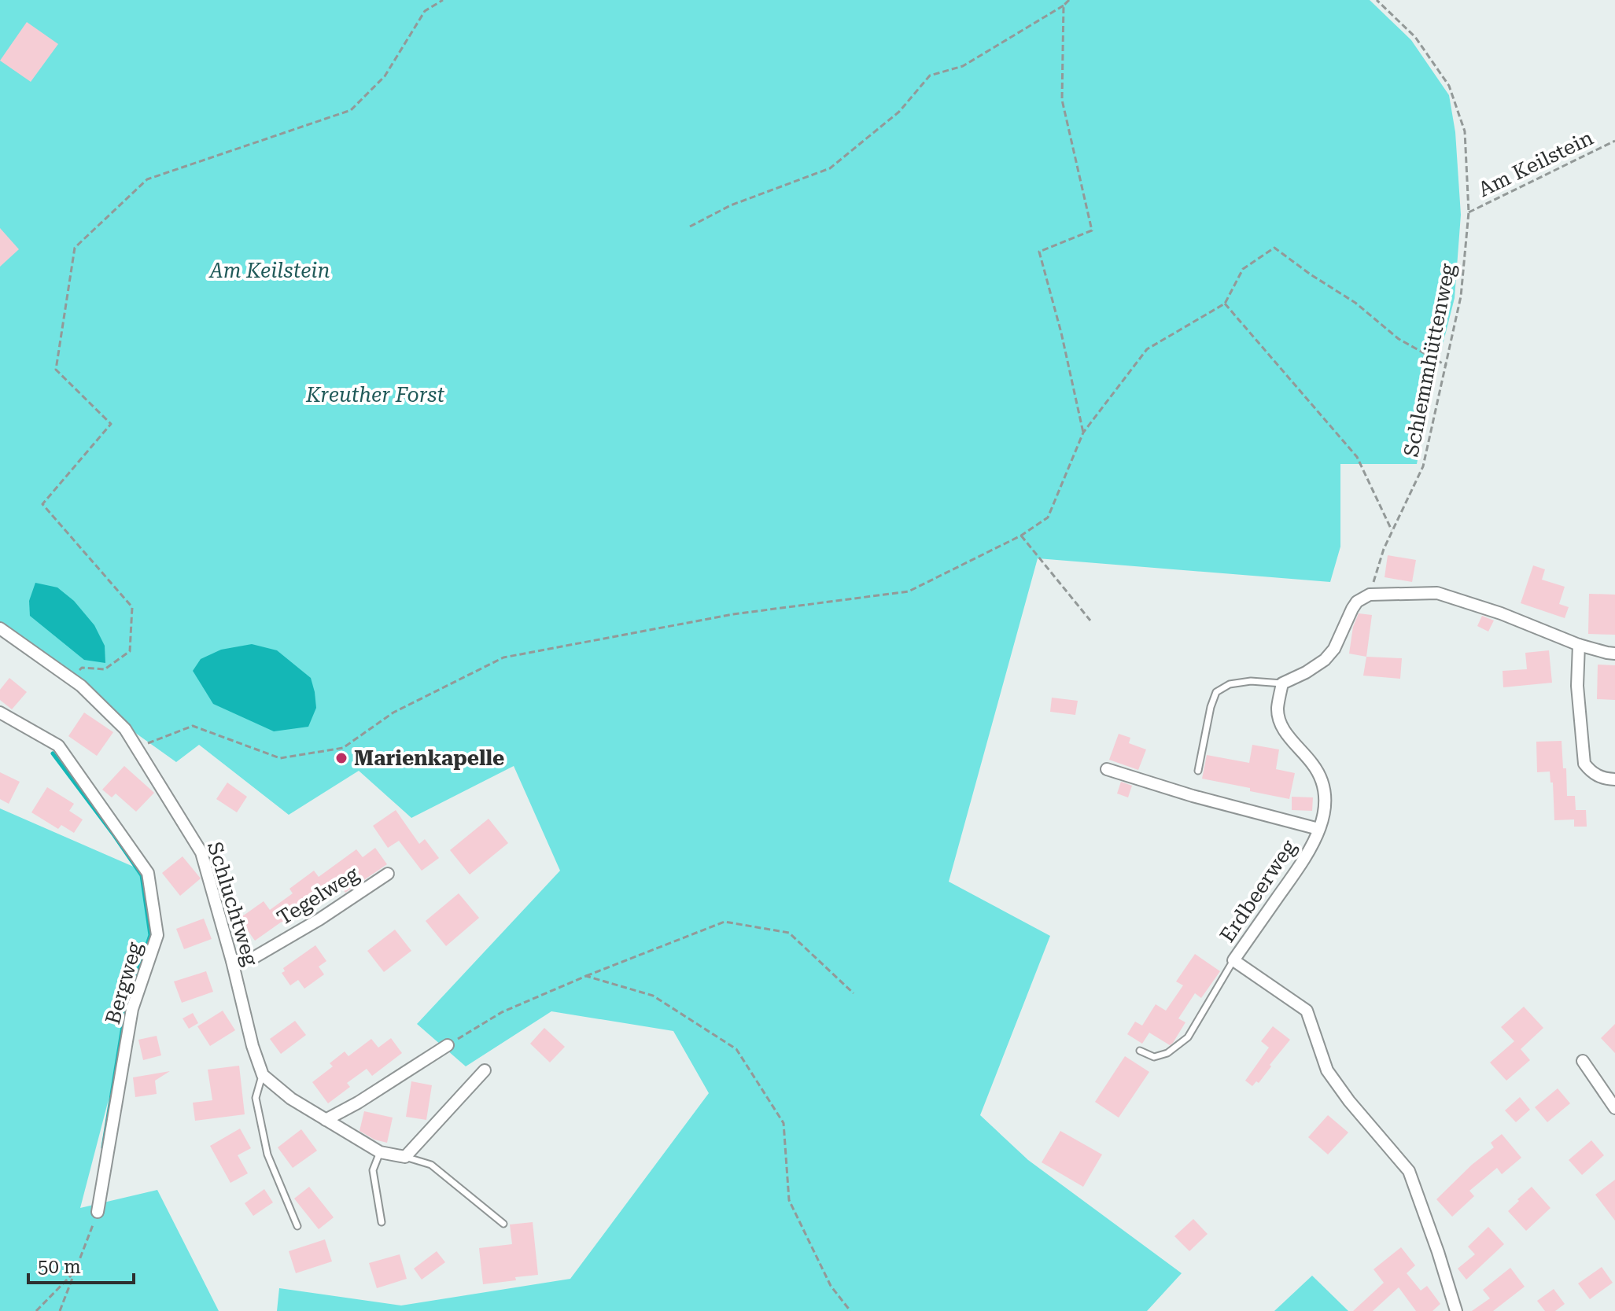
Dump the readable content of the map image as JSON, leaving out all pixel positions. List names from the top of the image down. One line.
{"streets":{"street":["Erdbeerweg","Tegelweg","Schluchtweg","Bergweg"],"path":["Am Keilstein","Schlemmhüttenweg"]},"crossings":[["Am Keilstein","Schlemmhüttenweg"],["Tegelweg","Schluchtweg"]],"parks":["Am Keilstein","Kreuther Forst"],"places":["Marienkapelle"],"scale_bar":"50 m"}
